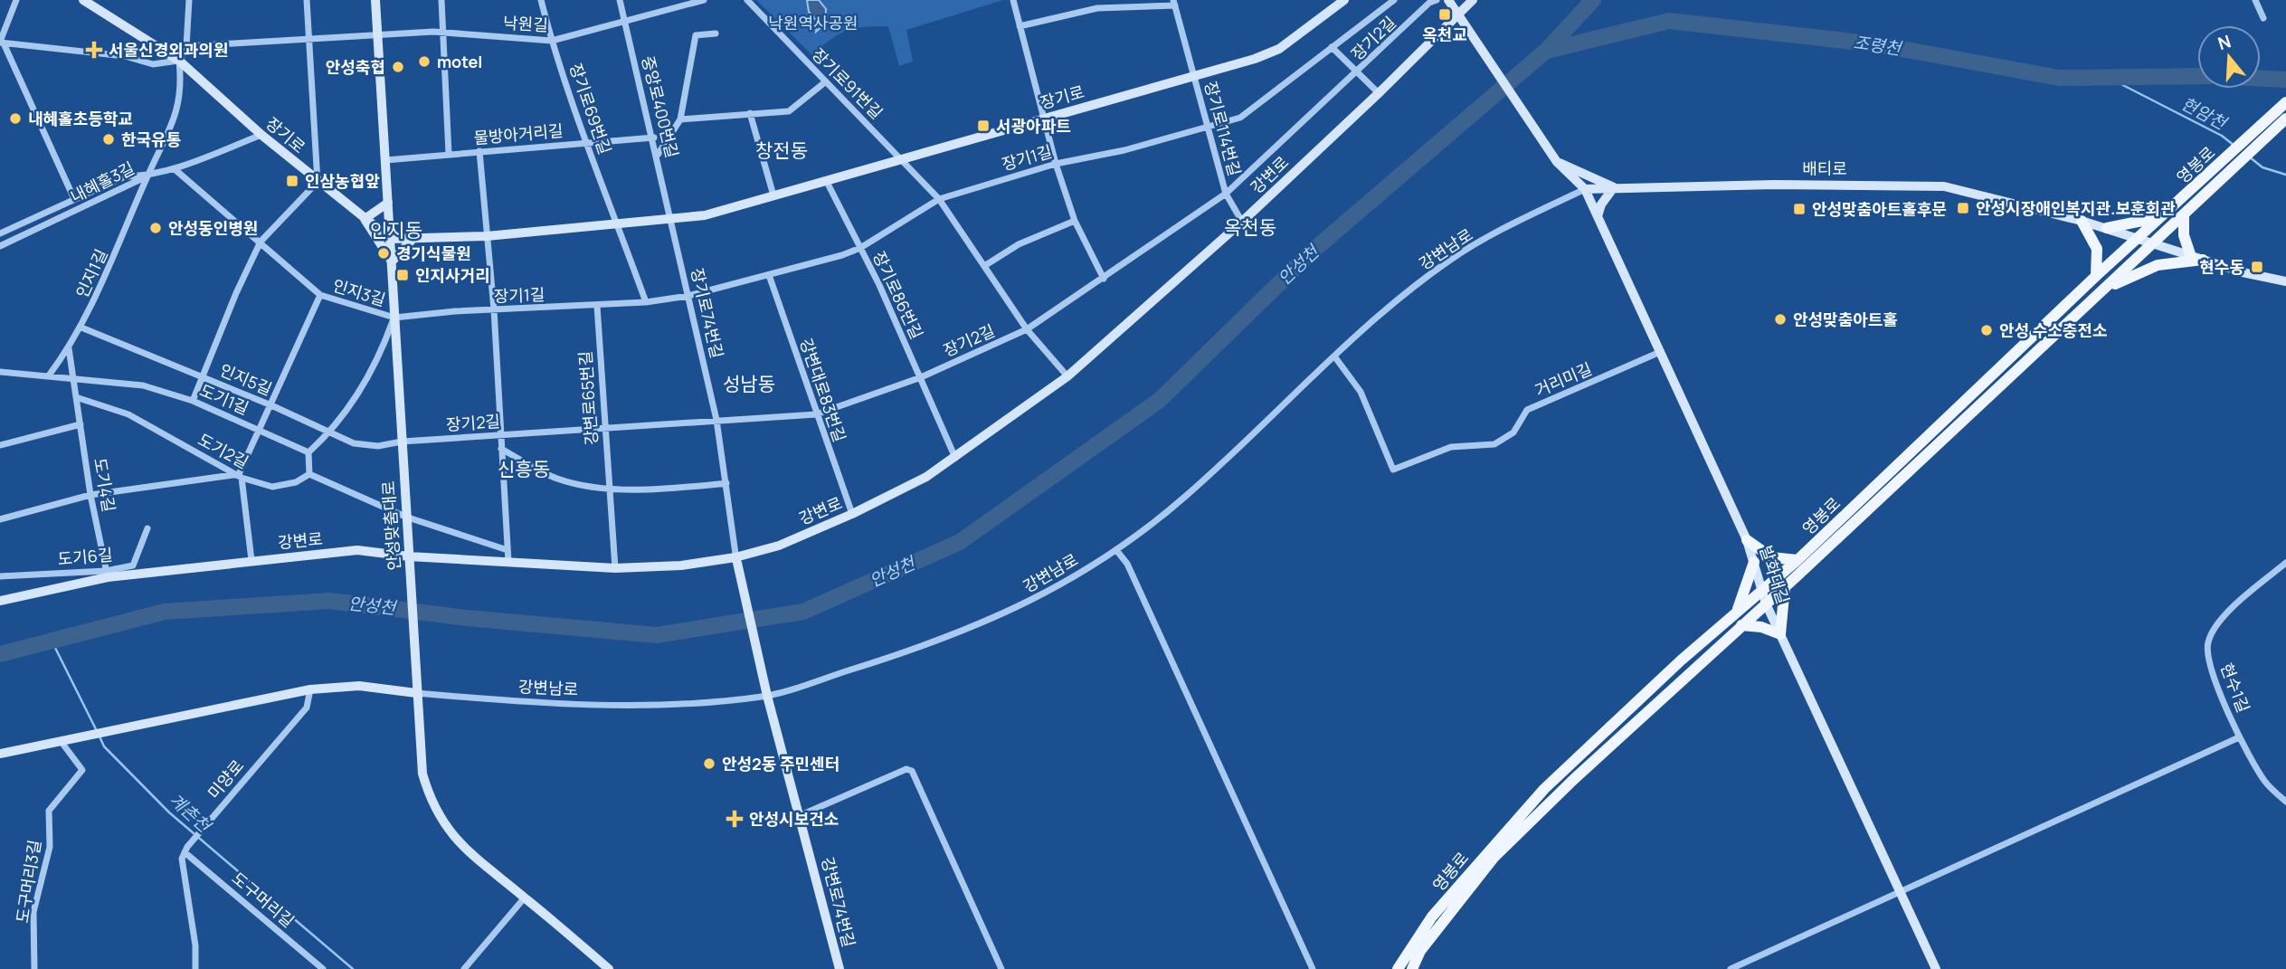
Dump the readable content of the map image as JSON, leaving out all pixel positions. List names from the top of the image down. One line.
{"streets":{"main road":["장기로","영봉로","배티로","강변로","안성맞춤대로","발화대길","강변로74번길"],"street":["낙원길","장기2길","장기로91번길","중앙로400번길","장기로69번길","장기로114번길","물방아거리길","장기1길","내혜홀3길","강변남로","인지1길","인지3길","장기로86번길","장기로74번길","인지5길","거리미길","강변대로83번길","강변로65번길","도기1길","도기2길","도기4길","도기6길","현수1길","미양로","도구머리3길","도구머리길"]},"crossings":[["낙원길","중앙로400번길"],["낙원길","장기로69번길"],["낙원길","안성맞춤대로"],["장기2길","장기로91번길"],["장기2길","장기로114번길"],["장기2길","장기로86번길"],["장기2길","장기로74번길"],["장기2길","인지5길"],["장기2길","강변대로83번길"],["장기2길","강변로65번길"],["장기2길","안성맞춤대로"],["장기로91번길","장기로"],["장기로91번길","장기1길"],["장기로91번길","강변로"],["장기로","중앙로400번길"],["장기로","장기로69번길"],["장기로","장기로114번길"],["장기로","인지1길"],["장기로","장기로86번길"],["장기로","장기로74번길"],["장기로","안성맞춤대로"],["중앙로400번길","물방아거리길"],["중앙로400번길","장기로74번길"],["장기로69번길","물방아거리길"],["장기로114번길","장기1길"],["장기로114번길","강변로"],["물방아거리길","안성맞춤대로"],["장기1길","인지3길"],["장기1길","장기로86번길"],["장기1길","장기로74번길"],["장기1길","강변대로83번길"],["장기1길","강변로65번길"],["장기1길","안성맞춤대로"],["영봉로","배티로"],["영봉로","발화대길"],["배티로","강변남로"],["배티로","발화대길"],["강변로","장기로86번길"],["강변로","장기로74번길"],["강변로","강변대로83번길"],["강변로","강변로65번길"],["강변로","도기4길"],["강변로","안성맞춤대로"],["강변로","도기6길"],["강변로","강변로74번길"],["내혜홀3길","인지1길"],["강변남로","거리미길"],["강변남로","안성맞춤대로"],["강변남로","발화대길"],["강변남로","강변로74번길"],["인지1길","인지5길"],["인지1길","도기1길"],["인지1길","도기4길"],["인지3길","안성맞춤대로"],["장기로74번길","강변로74번길"],["인지5길","안성맞춤대로"],["거리미길","발화대길"],["도기1길","도기4길"],["도기2길","도기4길"],["도기4길","도기6길"],["미양로","도구머리길"]],"districts":["창전동","옥천동","인지동","성남동","신흥동"],"water":["조령천","현암천","안성천","계촌천"],"parks":["낙원역사공원"],"places":{"transit":["옥천교","서광아파트","인삼농협앞","안성시장애인복지관.보훈회관","안성맞춤아트홀후문","현수동","인지사거리"],"health":["서울신경외과의원","안성시보건소"],"other":["motel","안성축협","내혜홀초등학교","한국유통","안성동인병원","경기식물원","안성맞춤아트홀","안성 수소충전소","안성2동 주민센터"]},"north":"top"}
